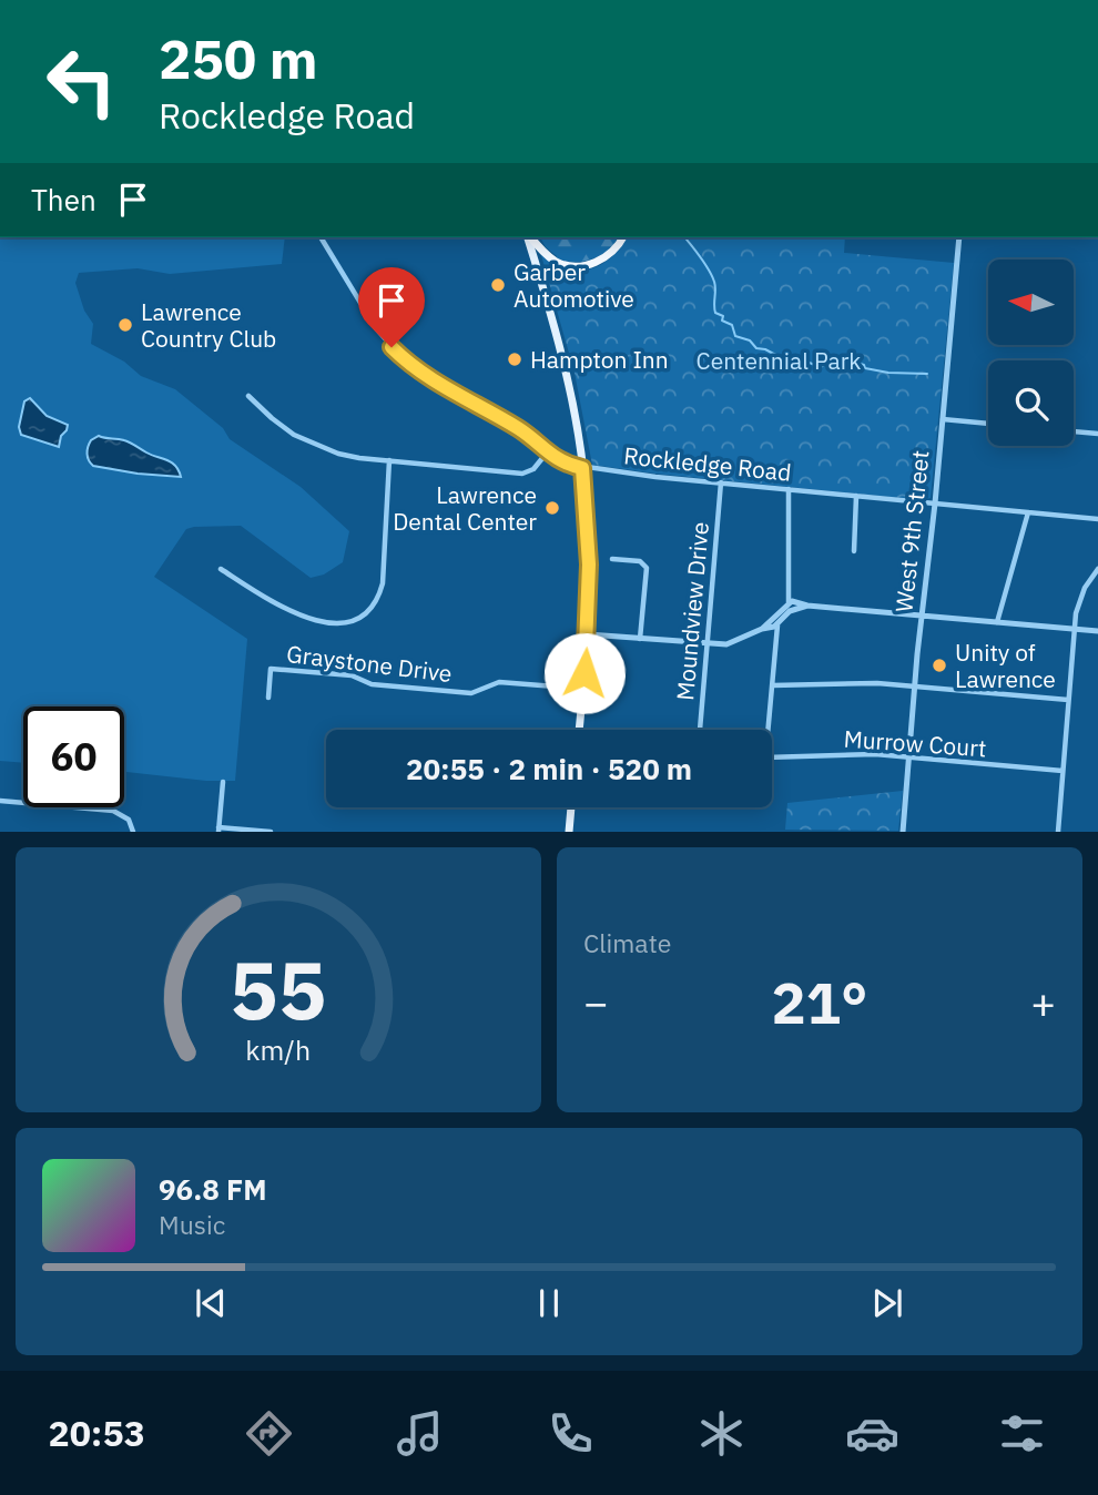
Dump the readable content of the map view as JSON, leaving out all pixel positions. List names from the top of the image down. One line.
{"streets":{"street":["Rockledge Road","West 9th Street","Moundview Drive","Graystone Drive","Murrow Court"]},"crossings":[["Rockledge Road","West 9th Street"],["Rockledge Road","Moundview Drive"],["West 9th Street","Murrow Court"]],"parks":["Centennial Park"],"places":["Garber Automotive","Lawrence Country Club","Hampton Inn","Lawrence Dental Center","Unity of Lawrence"],"north":"left","page":{"turn":["250 m","Rockledge Road"],"then":"Then","limit":"60","trip":"20:55 · 2 min · 520 m","tile":"Climate","heat":["−","21°","+"],"song":["96.8 FM","Music"],"tabs":"20:53","gauge":["55","km/h"]}}
